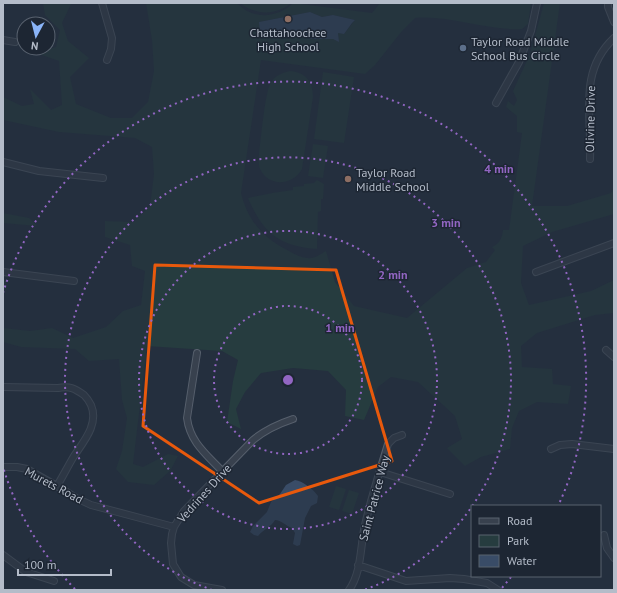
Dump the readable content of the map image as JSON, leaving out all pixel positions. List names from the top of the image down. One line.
{"streets":{"street":["Olivine Drive","Murets Road","Vedrines Drive","Saint Patrice Way"]},"crossings":[["Murets Road","Vedrines Drive"]],"places":["Chattahoochee High School","Taylor Road Middle School Bus Circle","Taylor Road Middle School"],"legend":["Road","Park","Water"],"scale_bar":"100 m","north":"bottom","rings":["4 min","3 min","2 min","1 min"]}
